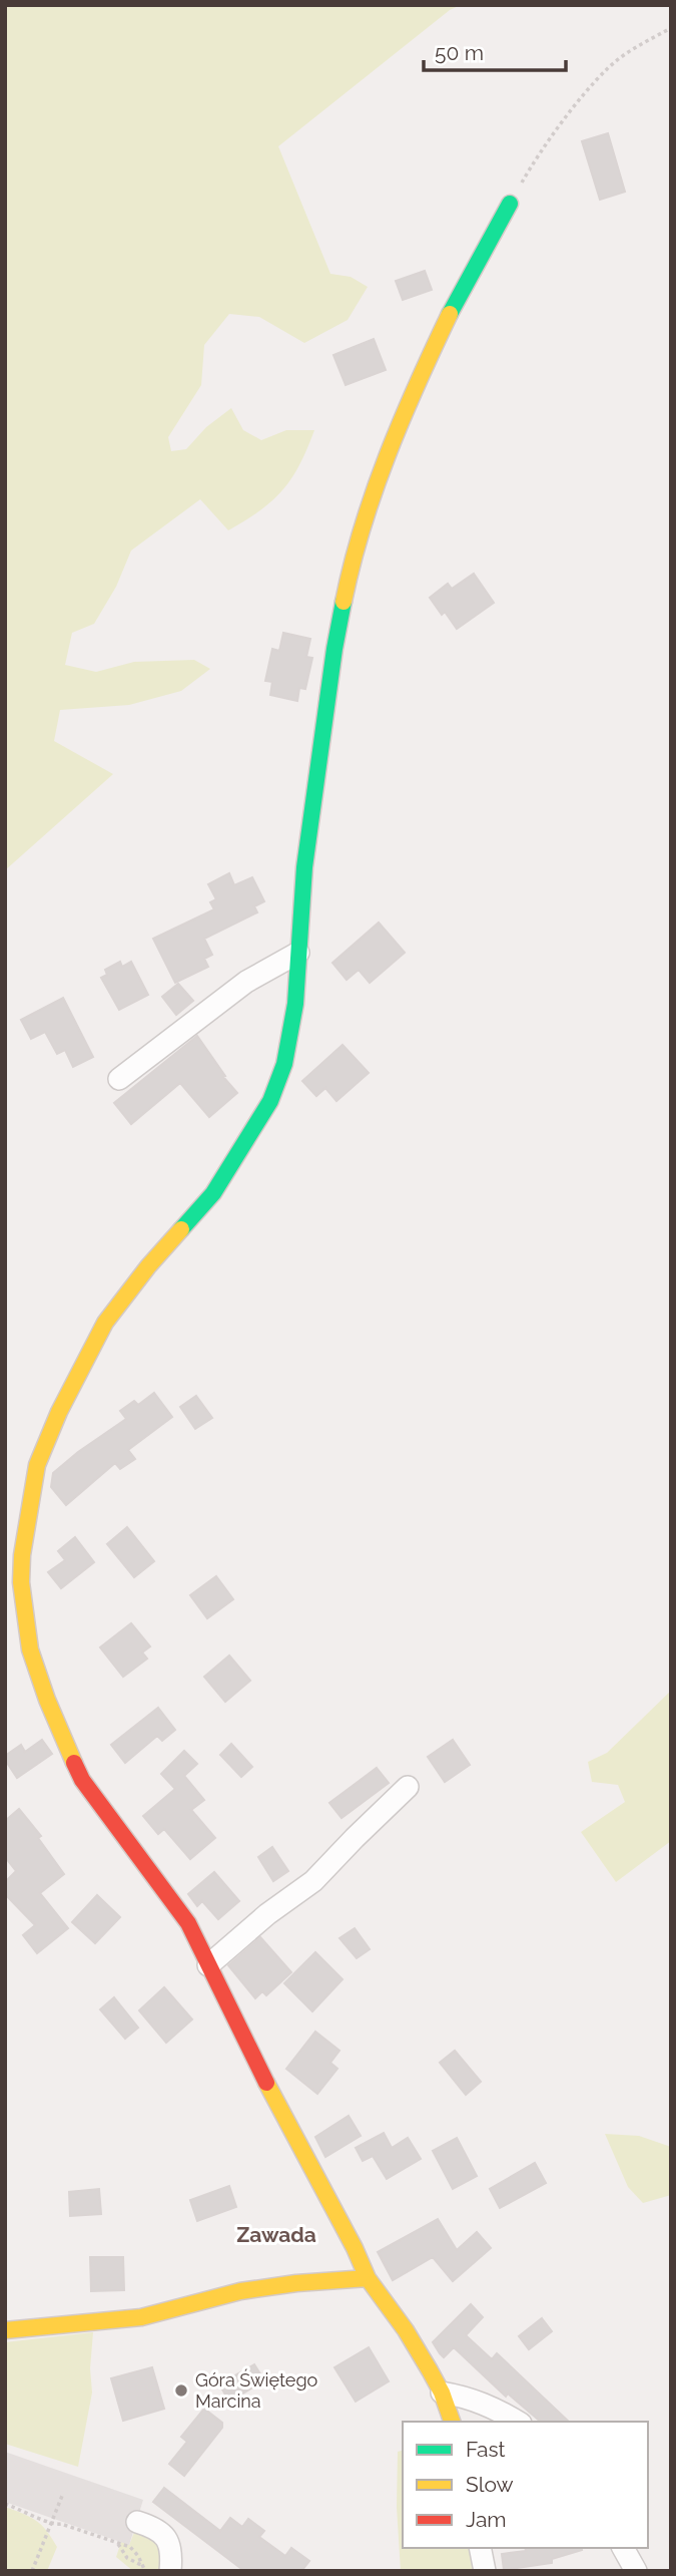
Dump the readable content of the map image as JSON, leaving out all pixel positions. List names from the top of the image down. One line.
{"districts":["Zawada"],"places":["Góra Świętego Marcina"],"legend":["Fast","Slow","Jam"],"scale_bar":"50 m"}
